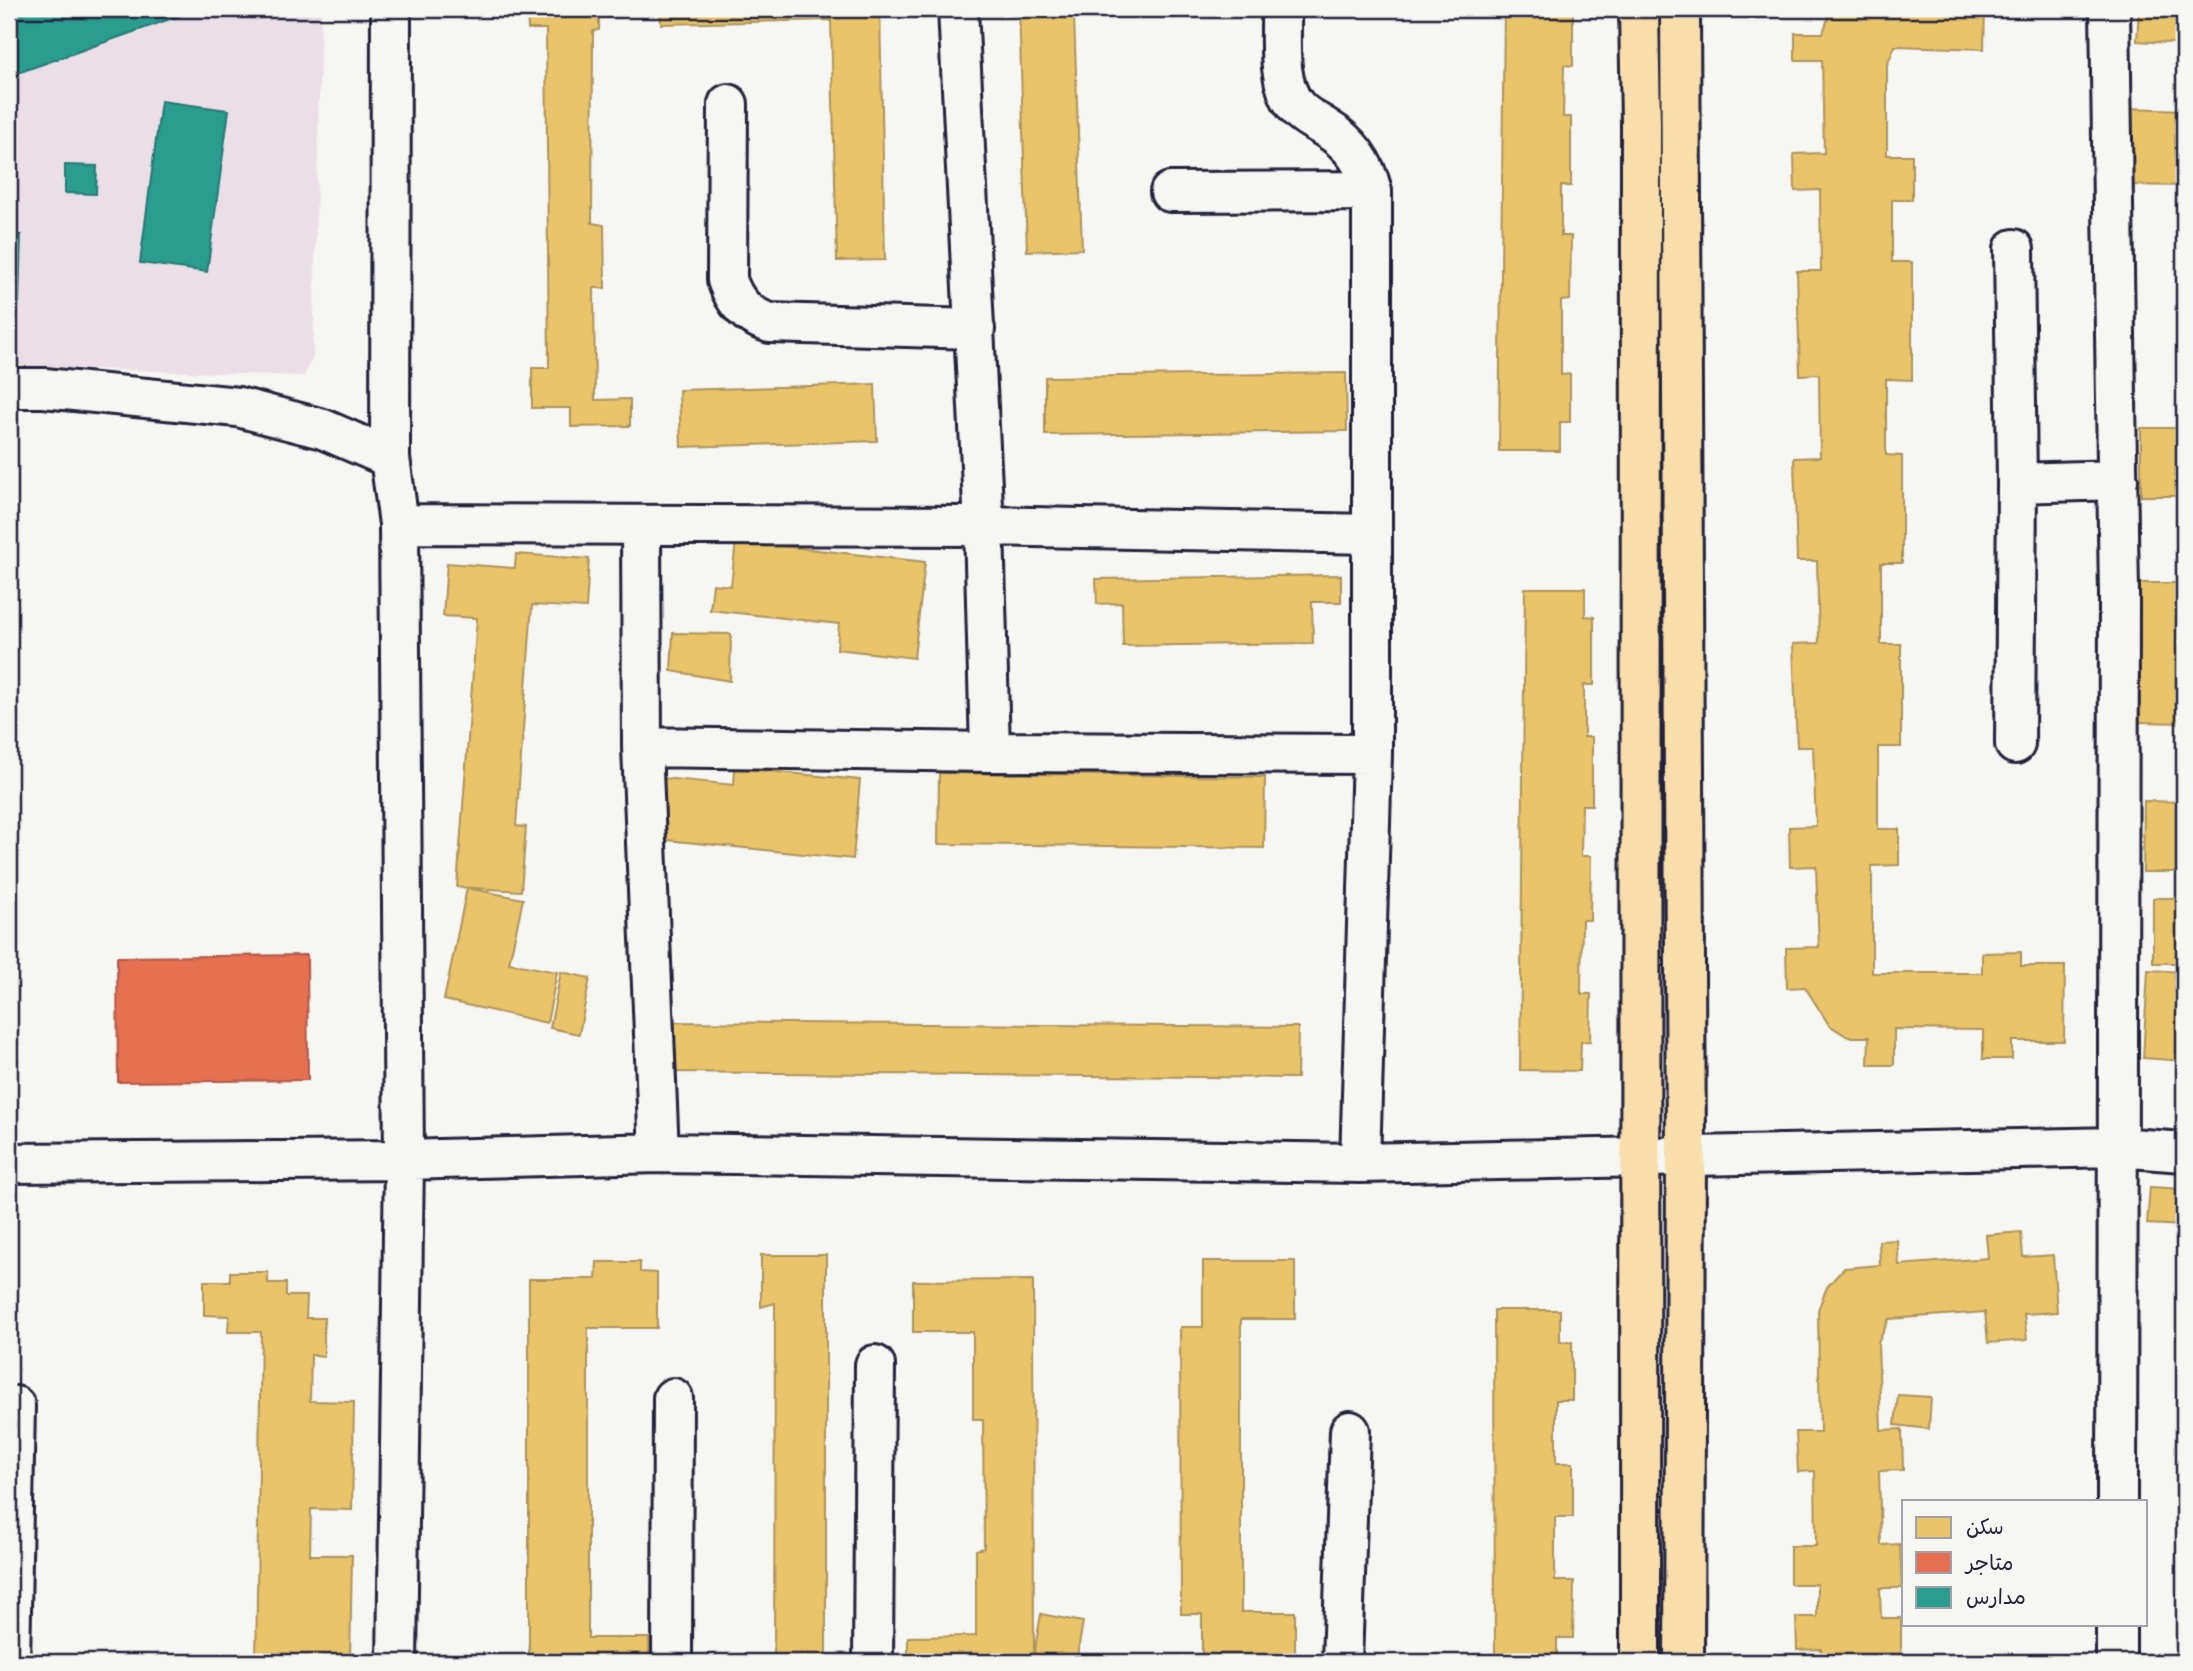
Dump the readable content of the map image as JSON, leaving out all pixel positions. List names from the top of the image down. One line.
{"legend":["سكن","متاجر","مدارس"]}
